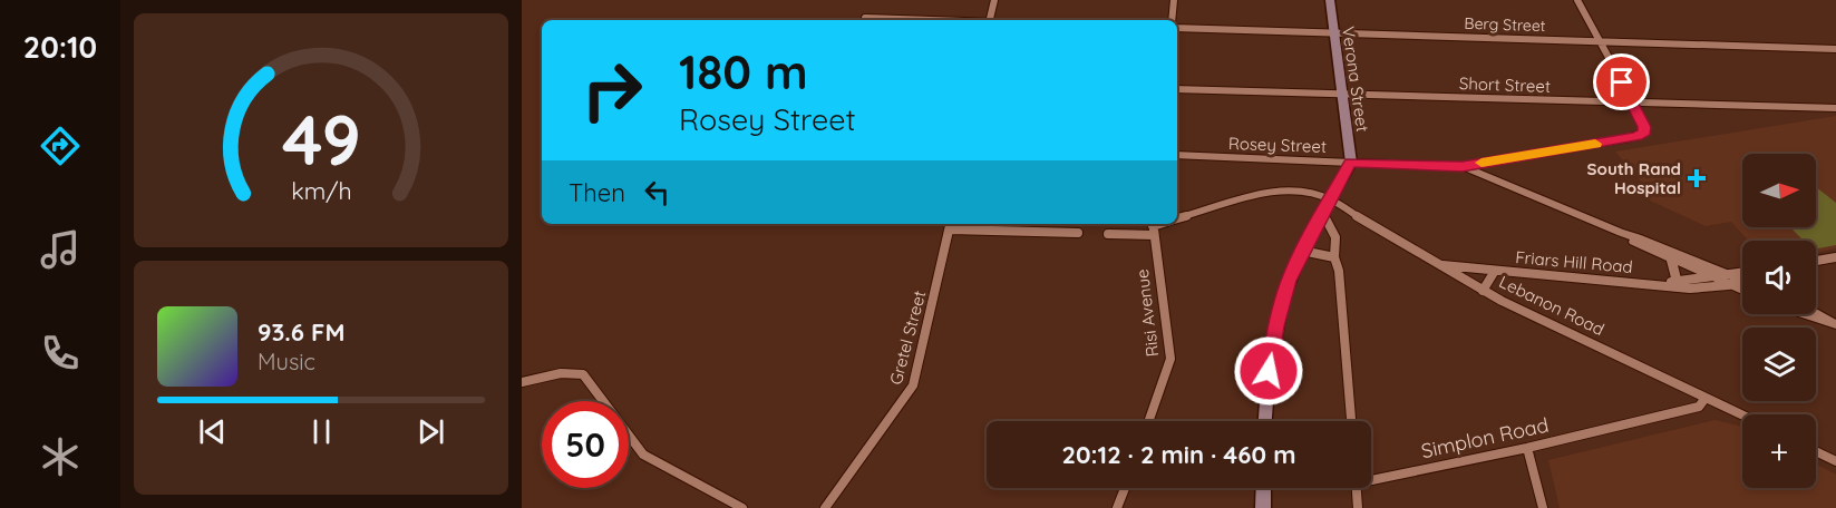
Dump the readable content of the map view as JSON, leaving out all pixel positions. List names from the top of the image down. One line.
{"streets":{"main road":["Verona Street"],"street":["Berg Street","Short Street","Rosey Street","Friars Hill Road","Lebanon Road","Risi Avenue","Gretel Street","Simplon Road"]},"crossings":[["Berg Street","Verona Street"],["Verona Street","Short Street"],["Verona Street","Rosey Street"],["Short Street","Rosey Street"],["Friars Hill Road","Lebanon Road"],["Lebanon Road","Risi Avenue"],["Lebanon Road","Simplon Road"]],"places":{"health":["South Rand Hospital"]},"north":"right","page":{"tabs":"20:10","turn":["180 m","Rosey Street"],"map_buttons":"+","then":"Then","song":["93.6 FM","Music"],"limit":"50","trip":"20:12 · 2 min · 460 m","gauge":["49","km/h"]}}
